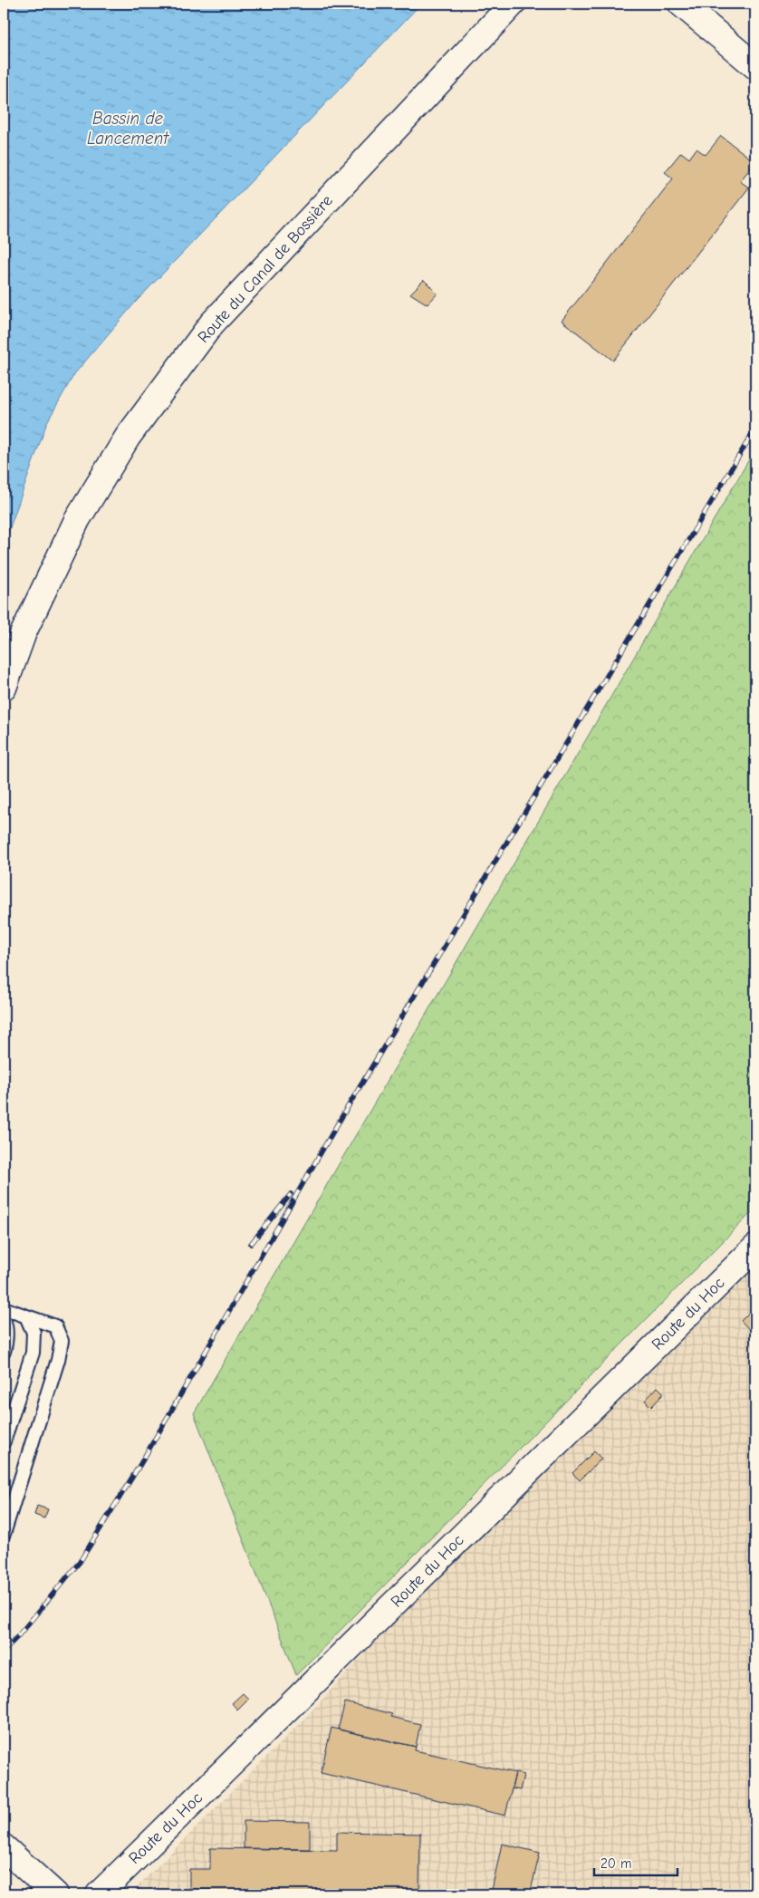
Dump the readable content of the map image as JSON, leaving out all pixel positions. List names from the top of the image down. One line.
{"streets":{"street":["Route du Canal de Bossière","Route du Hoc"]},"water":["Bassin de Lancement"],"scale_bar":"20 m"}
